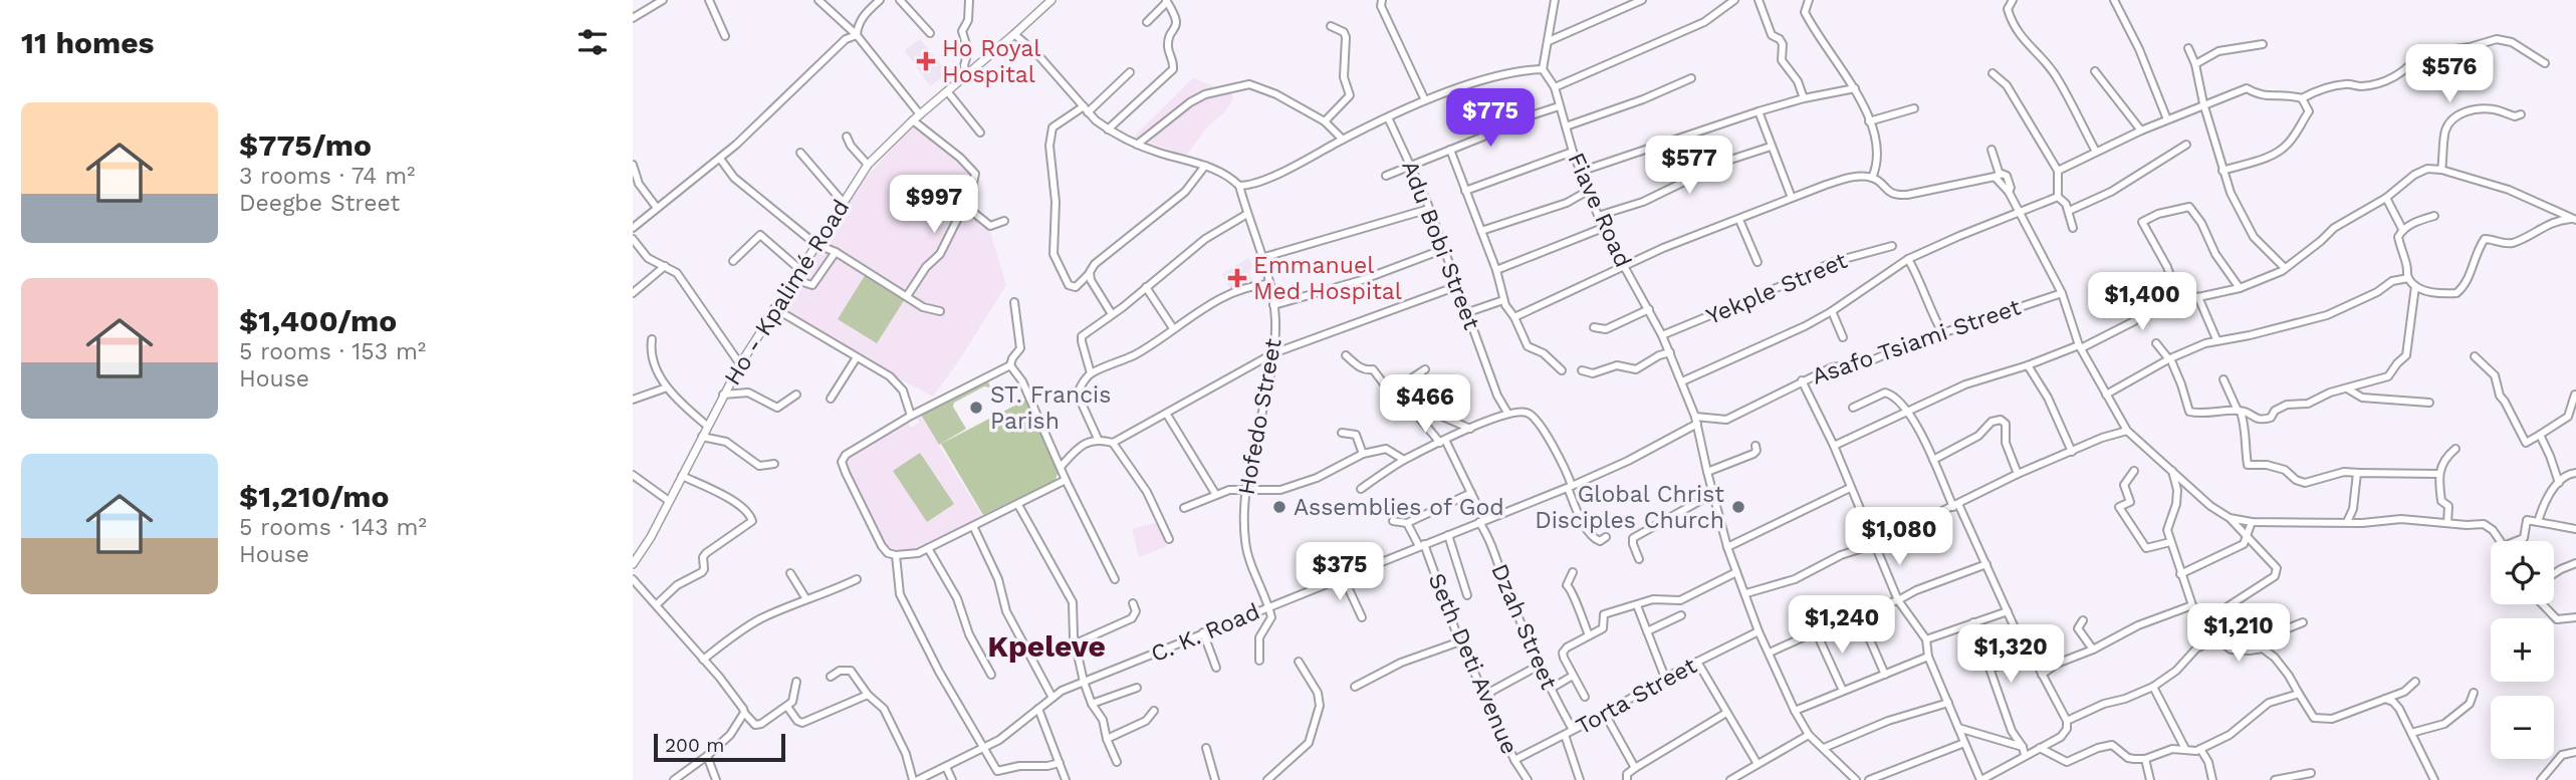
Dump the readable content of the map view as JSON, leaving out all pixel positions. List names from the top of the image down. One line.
{"streets":{"main road":["Ho - Kpalimé Road"],"street":["Fiave Road","Adu Bobi Street","Yekple Street","Asafo Tsiami Street","Hofedo Street","Dzah Street","C. K. Road","Seth Deti Avenue","Torta Street"]},"crossings":[["Fiave Road","Yekple Street"],["Fiave Road","Asafo Tsiami Street"],["Fiave Road","C. K. Road"],["Fiave Road","Torta Street"],["Asafo Tsiami Street","C. K. Road"],["Hofedo Street","C. K. Road"],["Dzah Street","C. K. Road"],["Dzah Street","Torta Street"],["C. K. Road","Seth Deti Avenue"],["Seth Deti Avenue","Torta Street"]],"districts":["Kpeleve"],"places":{"health":["Ho Royal Hospital","Emmanuel Med Hospital"],"other":["ST. Francis Parish","Assemblies of God","Global Christ Disciples Church"]},"scale_bar":"200 m","page":{"heading":"11 homes","price":["$576","$775","$577","$997","$1,400","$466","$1,080","$375","$1,240","$1,210","$1,320"],"list":[{"name":"$775/mo","note":"3 rooms · 74 m² · Deegbe Street"},{"name":"$1,400/mo","note":"5 rooms · 153 m² · House"},{"name":"$1,210/mo","note":"5 rooms · 143 m² · House"}],"map_buttons":["+","−"],"scale":"200 m"}}
